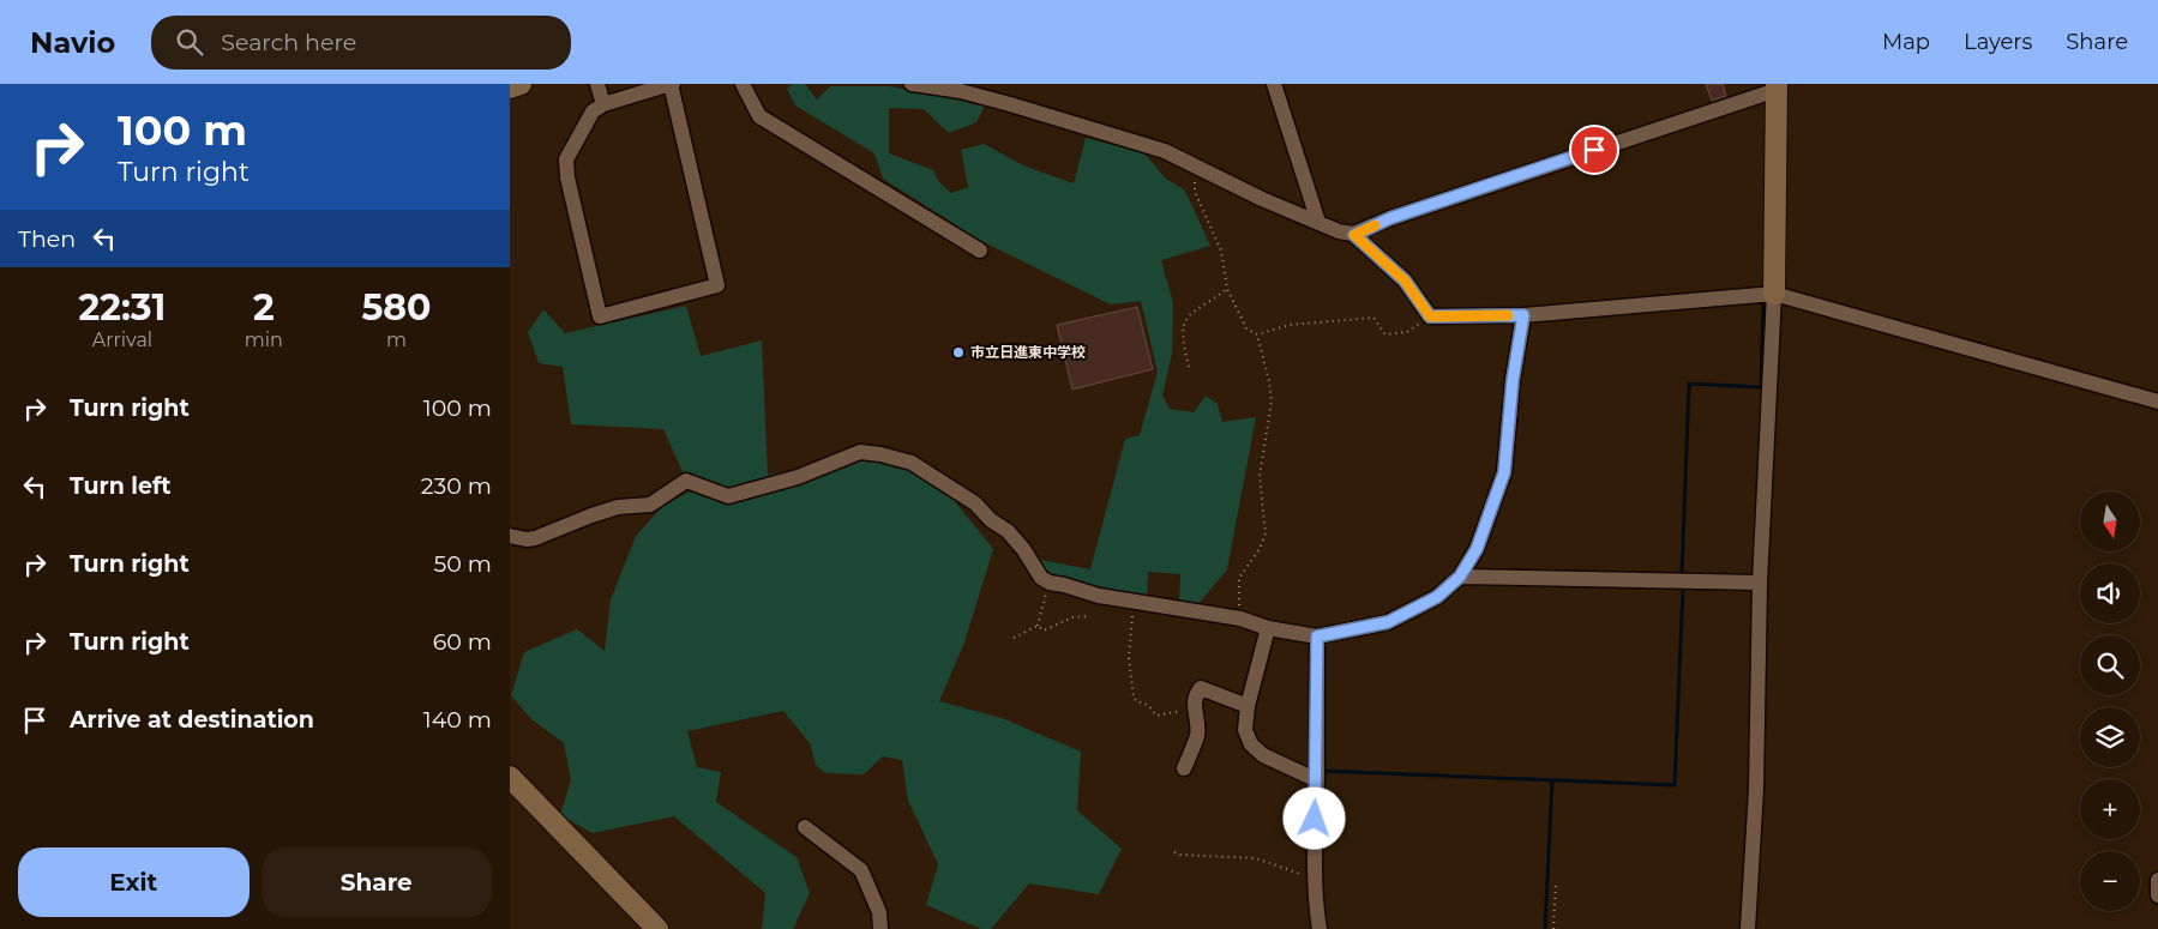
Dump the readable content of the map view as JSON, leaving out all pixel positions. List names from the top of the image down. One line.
{"places":["市立日進東中学校"],"north":"bottom","page":{"header":"Navio","search":"Search here","nav":["Map","Layers","Share"],"turn":["100 m","Turn right"],"then":"Then","eta":["22:31","Arrival","2","min","580","m"],"list":[{"name":"Turn right","value":"100 m"},{"name":"Turn left","value":"230 m"},{"name":"Turn right","value":"50 m"},{"name":"Turn right","value":"60 m"},{"name":"Arrive at destination","value":"140 m"}],"map_buttons":["+","−"],"buttons":["Exit","Share"]}}
